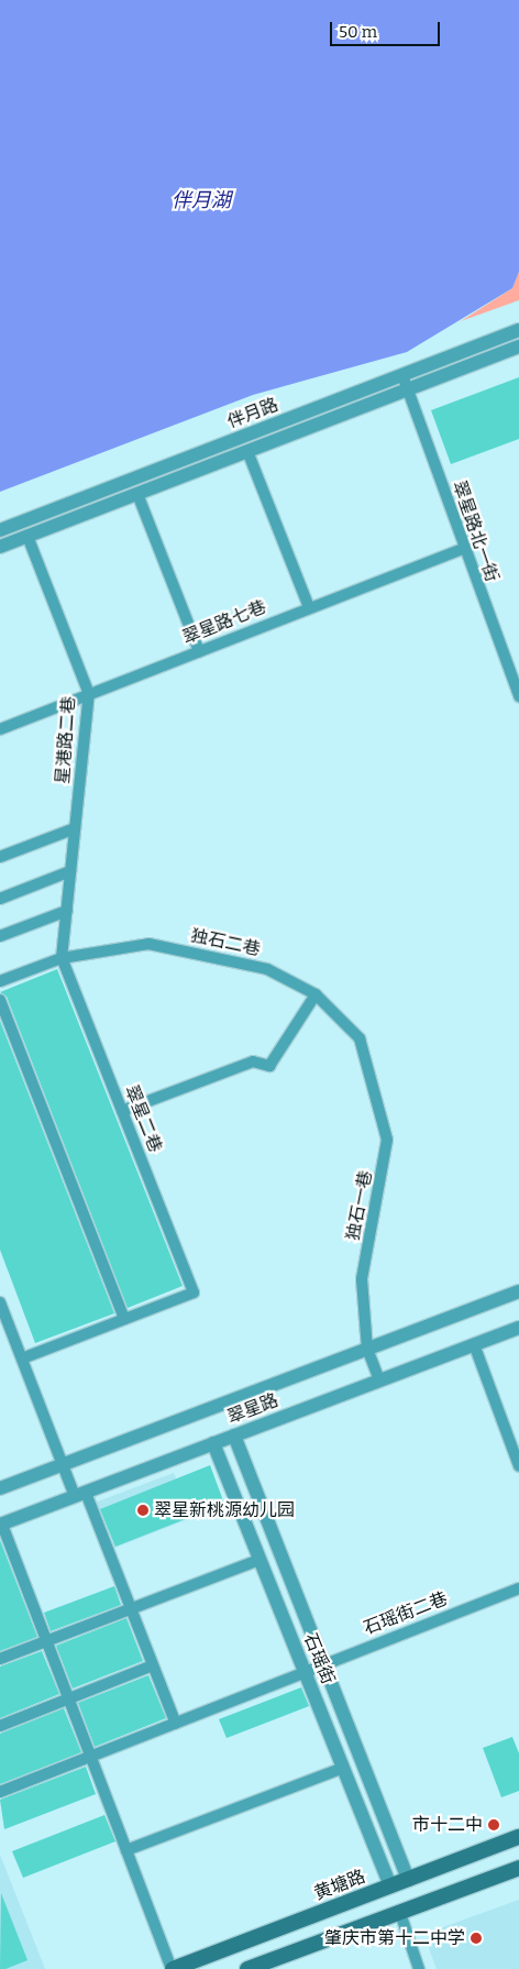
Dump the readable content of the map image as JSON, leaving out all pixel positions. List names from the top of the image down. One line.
{"streets":{"main road":["黄塘路"],"street":["伴月路","翠星路北一街","翠星路七巷","星港路二巷","独石二巷","翠星二巷","独石一巷","翠星路","石瑶街二巷","石瑶街"]},"crossings":[["伴月路","翠星路北一街"],["伴月路","星港路二巷"],["翠星路北一街","翠星路七巷"],["翠星路七巷","星港路二巷"],["星港路二巷","独石二巷"],["星港路二巷","翠星二巷"],["独石二巷","翠星二巷"],["独石二巷","独石一巷"],["独石一巷","翠星路"],["翠星路","石瑶街"],["石瑶街二巷","石瑶街"],["石瑶街","黄塘路"]],"water":["伴月湖"],"places":["翠星新桃源幼儿园","市十二中","肇庆市第十二中学"],"scale_bar":"50 m"}
